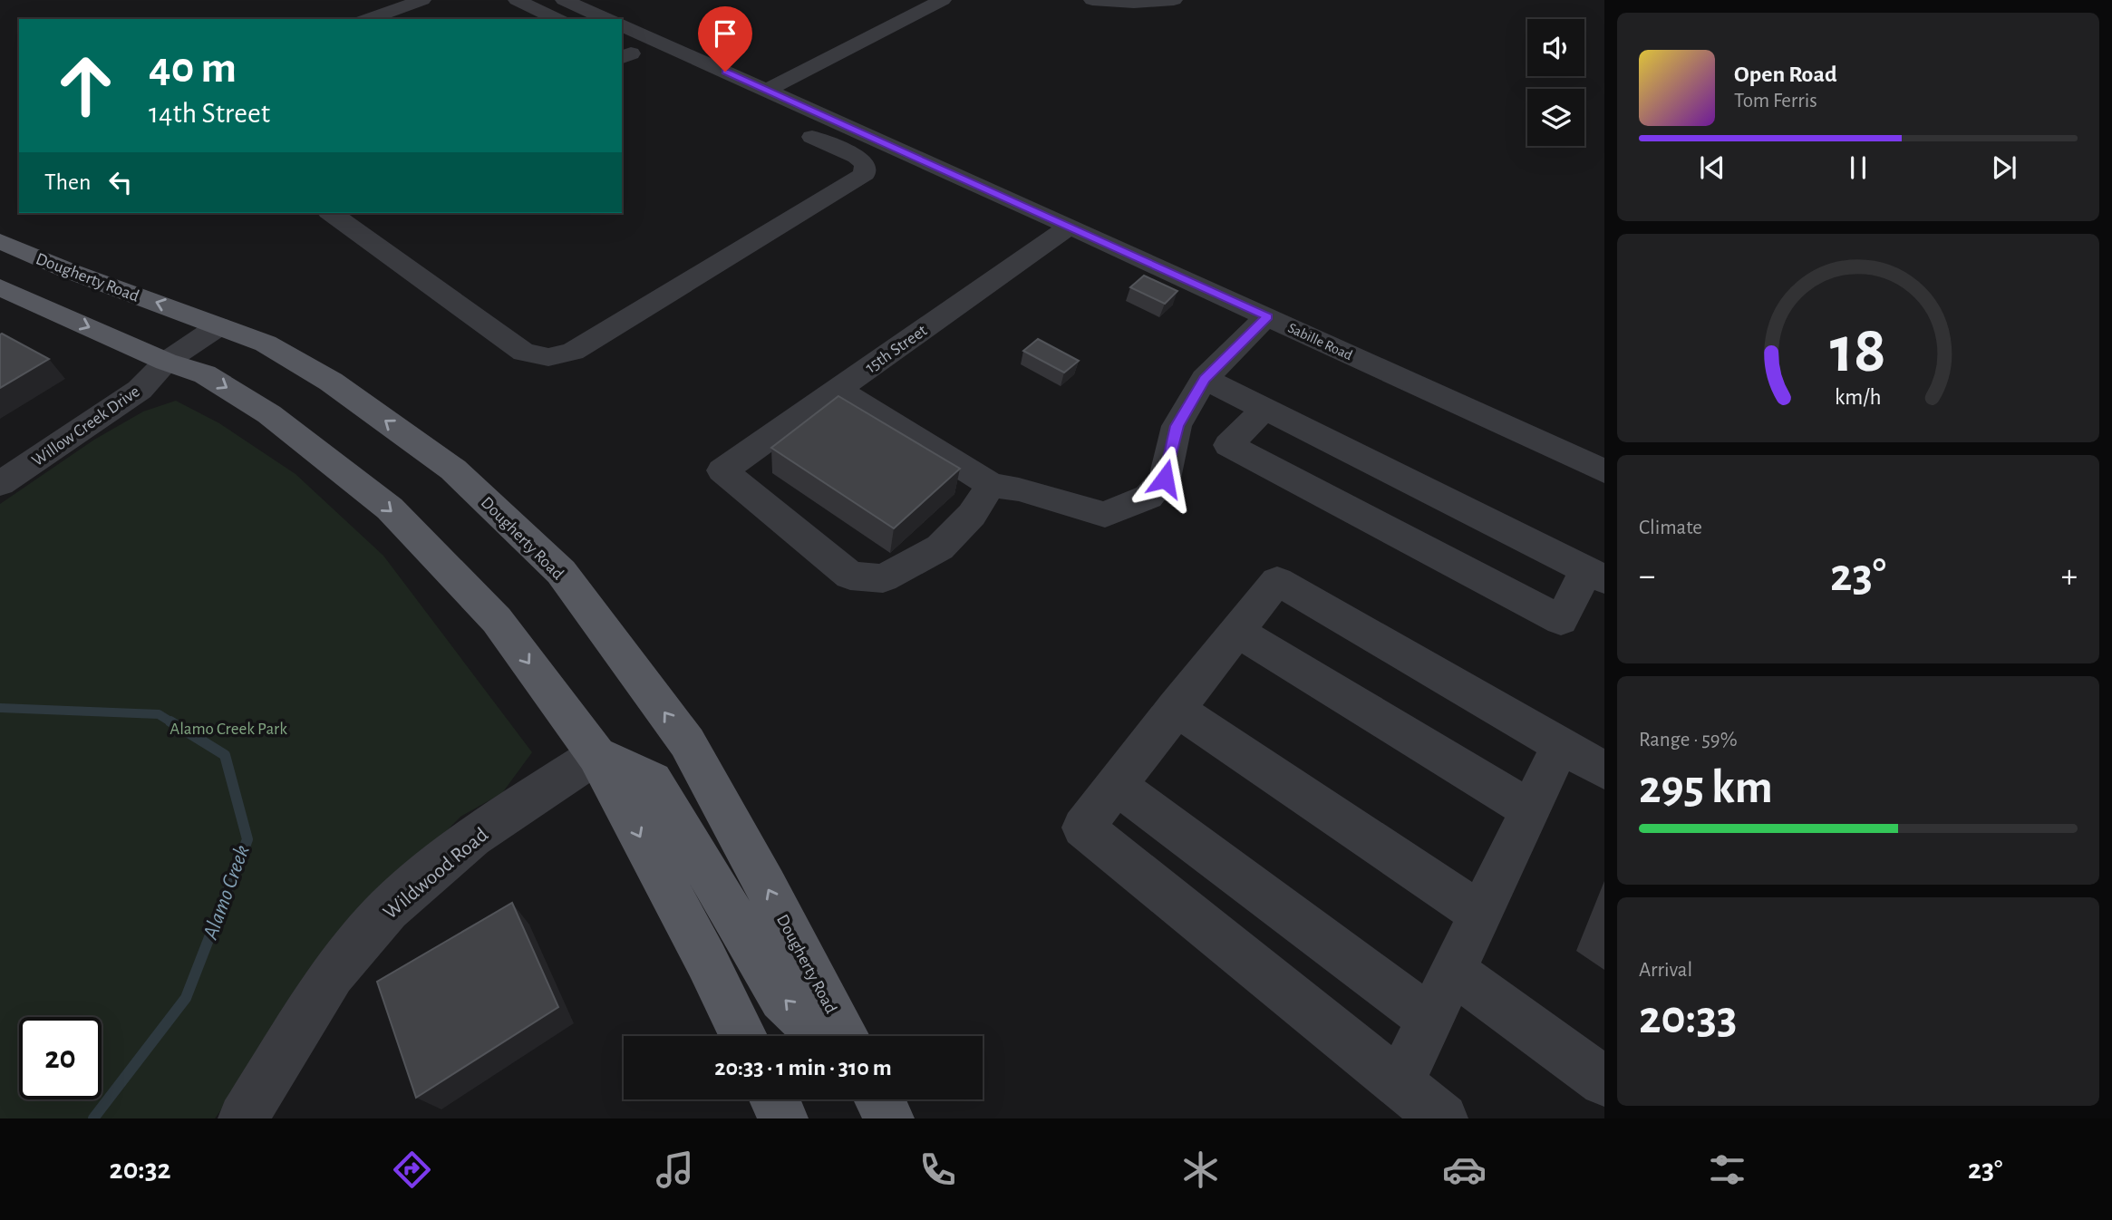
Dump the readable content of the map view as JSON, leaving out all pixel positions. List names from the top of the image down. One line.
{"streets":{"main road":["Dougherty Road"],"street":["Sabille Road","15th Street","Willow Creek Drive","Wildwood Road"]},"crossings":[["Dougherty Road","Willow Creek Drive"],["Sabille Road","15th Street"]],"water":["Alamo Creek"],"parks":["Alamo Creek Park"],"page":{"turn":["40 m","14th Street"],"song":["Open Road","Tom Ferris"],"then":"Then","tile":["Climate",["Range · 59%","295 km"],["Arrival","20:33"]],"heat":["−","23°","+"],"limit":"20","trip":"20:33 · 1 min · 310 m","tabs":["20:32","23°"],"gauge":["18","km/h"]}}
